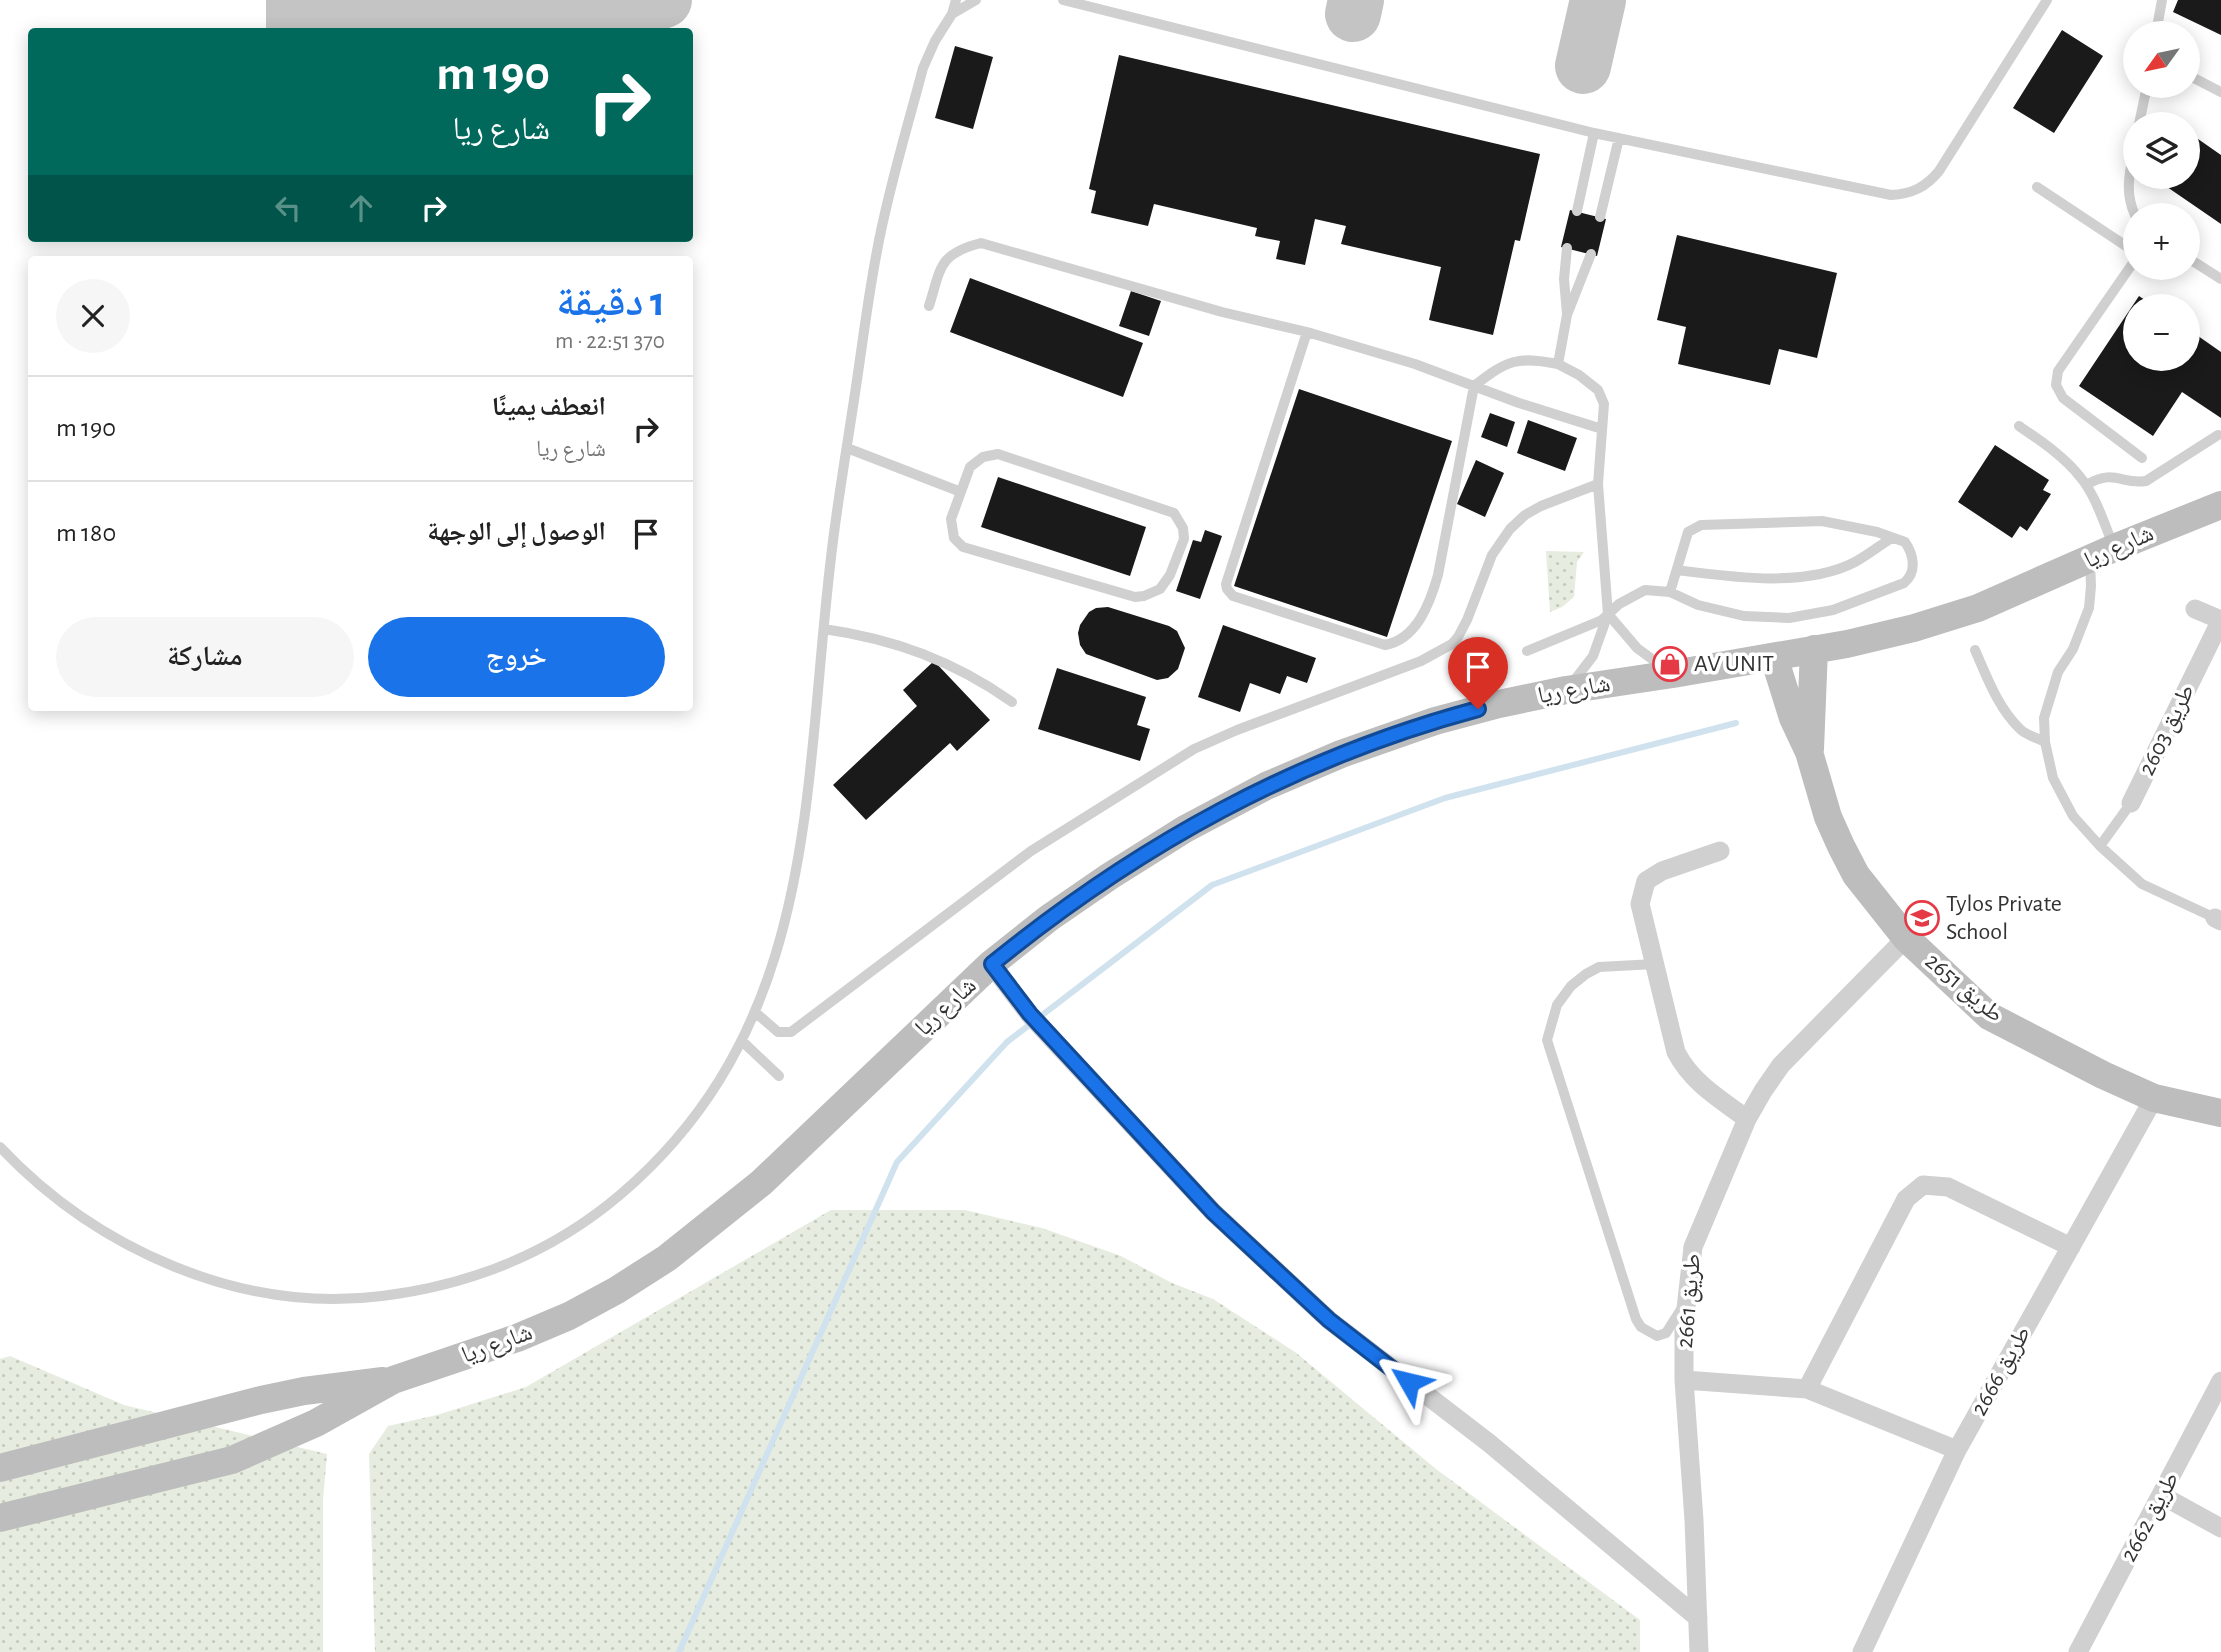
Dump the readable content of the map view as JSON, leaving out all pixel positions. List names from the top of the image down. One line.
{"streets":{"main road":["شارع ريا","طريق 2651"],"street":["طريق 2603","طريق 2661","طريق 2666","طريق 2662"]},"crossings":[["شارع ريا","طريق 2651"],["طريق 2651","طريق 2661"],["طريق 2651","طريق 2666"]],"places":{"shop":["AV UNIT"],"school or university":["Tylos Private School"]},"north":"bottom left","page":{"map_buttons":["+","−"],"turn":["190 m","شارع ريا"],"heading":["1 دقيقة","370 m · 22:51"],"list":[{"name":"انعطف يمينًا","note":"شارع ريا","value":"190 m"},{"name":"الوصول إلى الوجهة","value":"180 m"}],"buttons":["خروج","مشاركة"]}}
